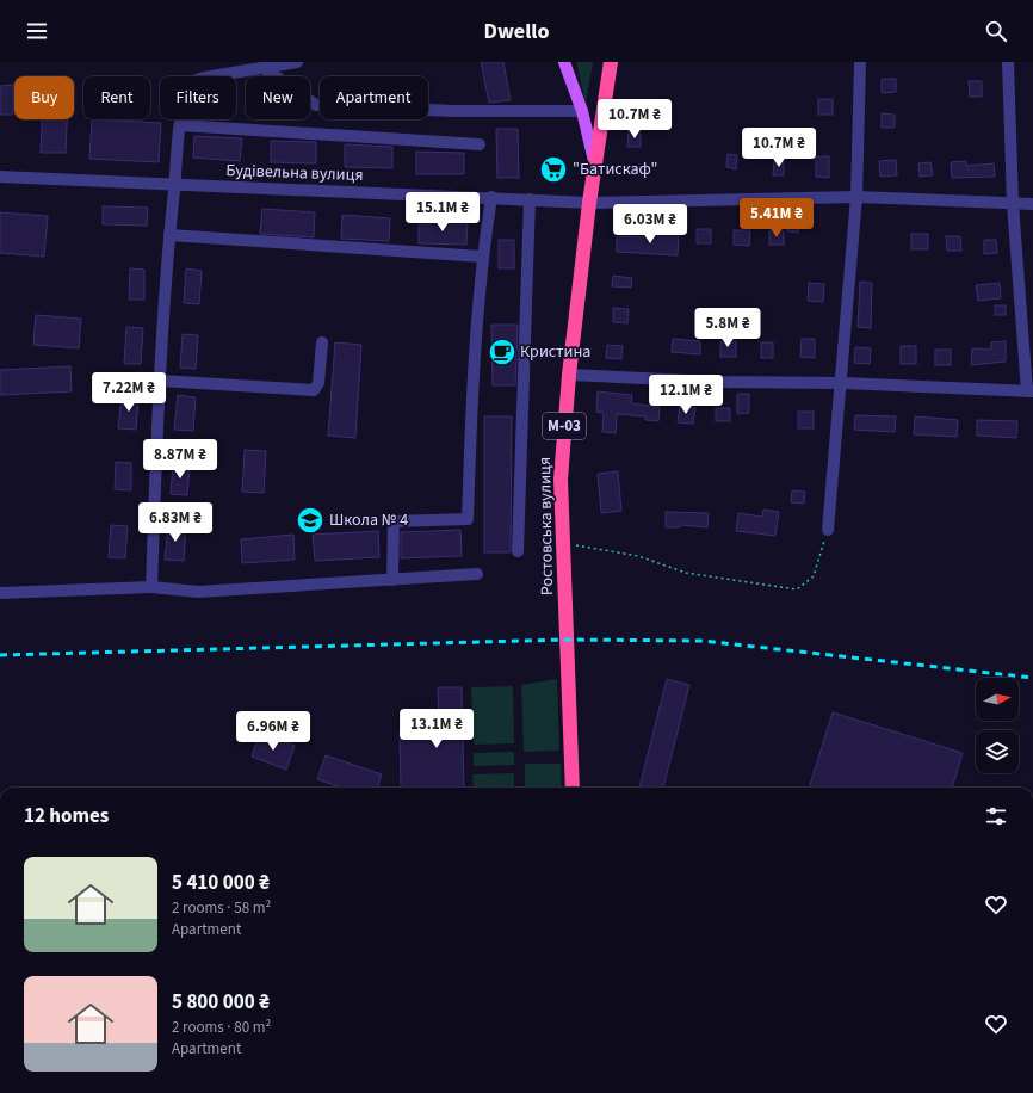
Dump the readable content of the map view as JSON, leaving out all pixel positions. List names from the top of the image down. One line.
{"streets":{"highway":["М-03","Ростовська вулиця"],"street":["Будівельна вулиця"]},"crossings":[["Будівельна вулиця","Ростовська вулиця"]],"places":{"supermarket":["\"Батискаф\""],"cafe":["Кристина"],"school or university":["Школа № 4"]},"north":"right","page":{"header":"Dwello","chip":["Buy","Rent","Filters","New","Apartment"],"price":["10.7M ₴","10.7M ₴","15.1M ₴","5.41M ₴","6.03M ₴","5.8M ₴","7.22M ₴","12.1M ₴","8.87M ₴","6.83M ₴","13.1M ₴","6.96M ₴"],"heading":"12 homes","list":[{"name":"5 410 000 ₴","note":"2 rooms · 58 m² · Apartment"},{"name":"5 800 000 ₴","note":"2 rooms · 80 m² · Apartment"}]}}
